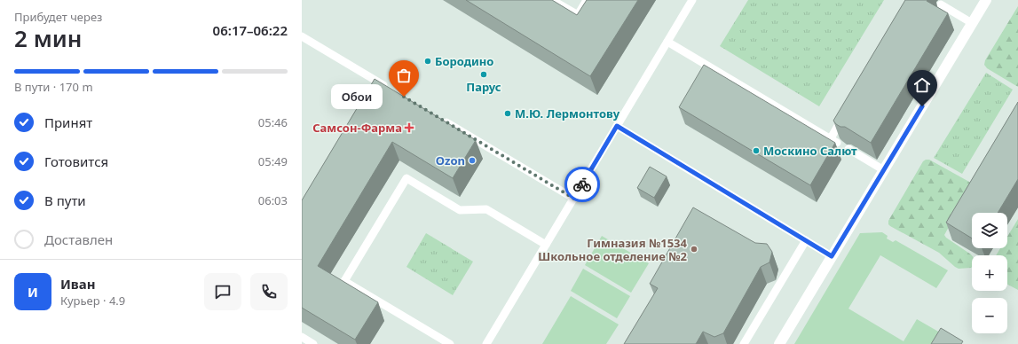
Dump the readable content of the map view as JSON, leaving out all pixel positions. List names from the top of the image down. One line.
{"places":{"other":["Бородино","Парус","Обои","М.Ю. Лермонтову","Москино Салют","Ozon","Гимназия №1534 Школьное отделение №2"],"health":["Самсон-Фарма"]},"page":{"heading":["2 мин","Прибудет через","06:17–06:22"],"panel":["Иван","Курьер · 4.9"],"bar":"В пути · 170 m","bubble":"Обои","list":[["Принят","05:46"],["Готовится","05:49"],["В пути","06:03"],"Доставлен"],"map_buttons":["+","−"],"round":"И"}}
